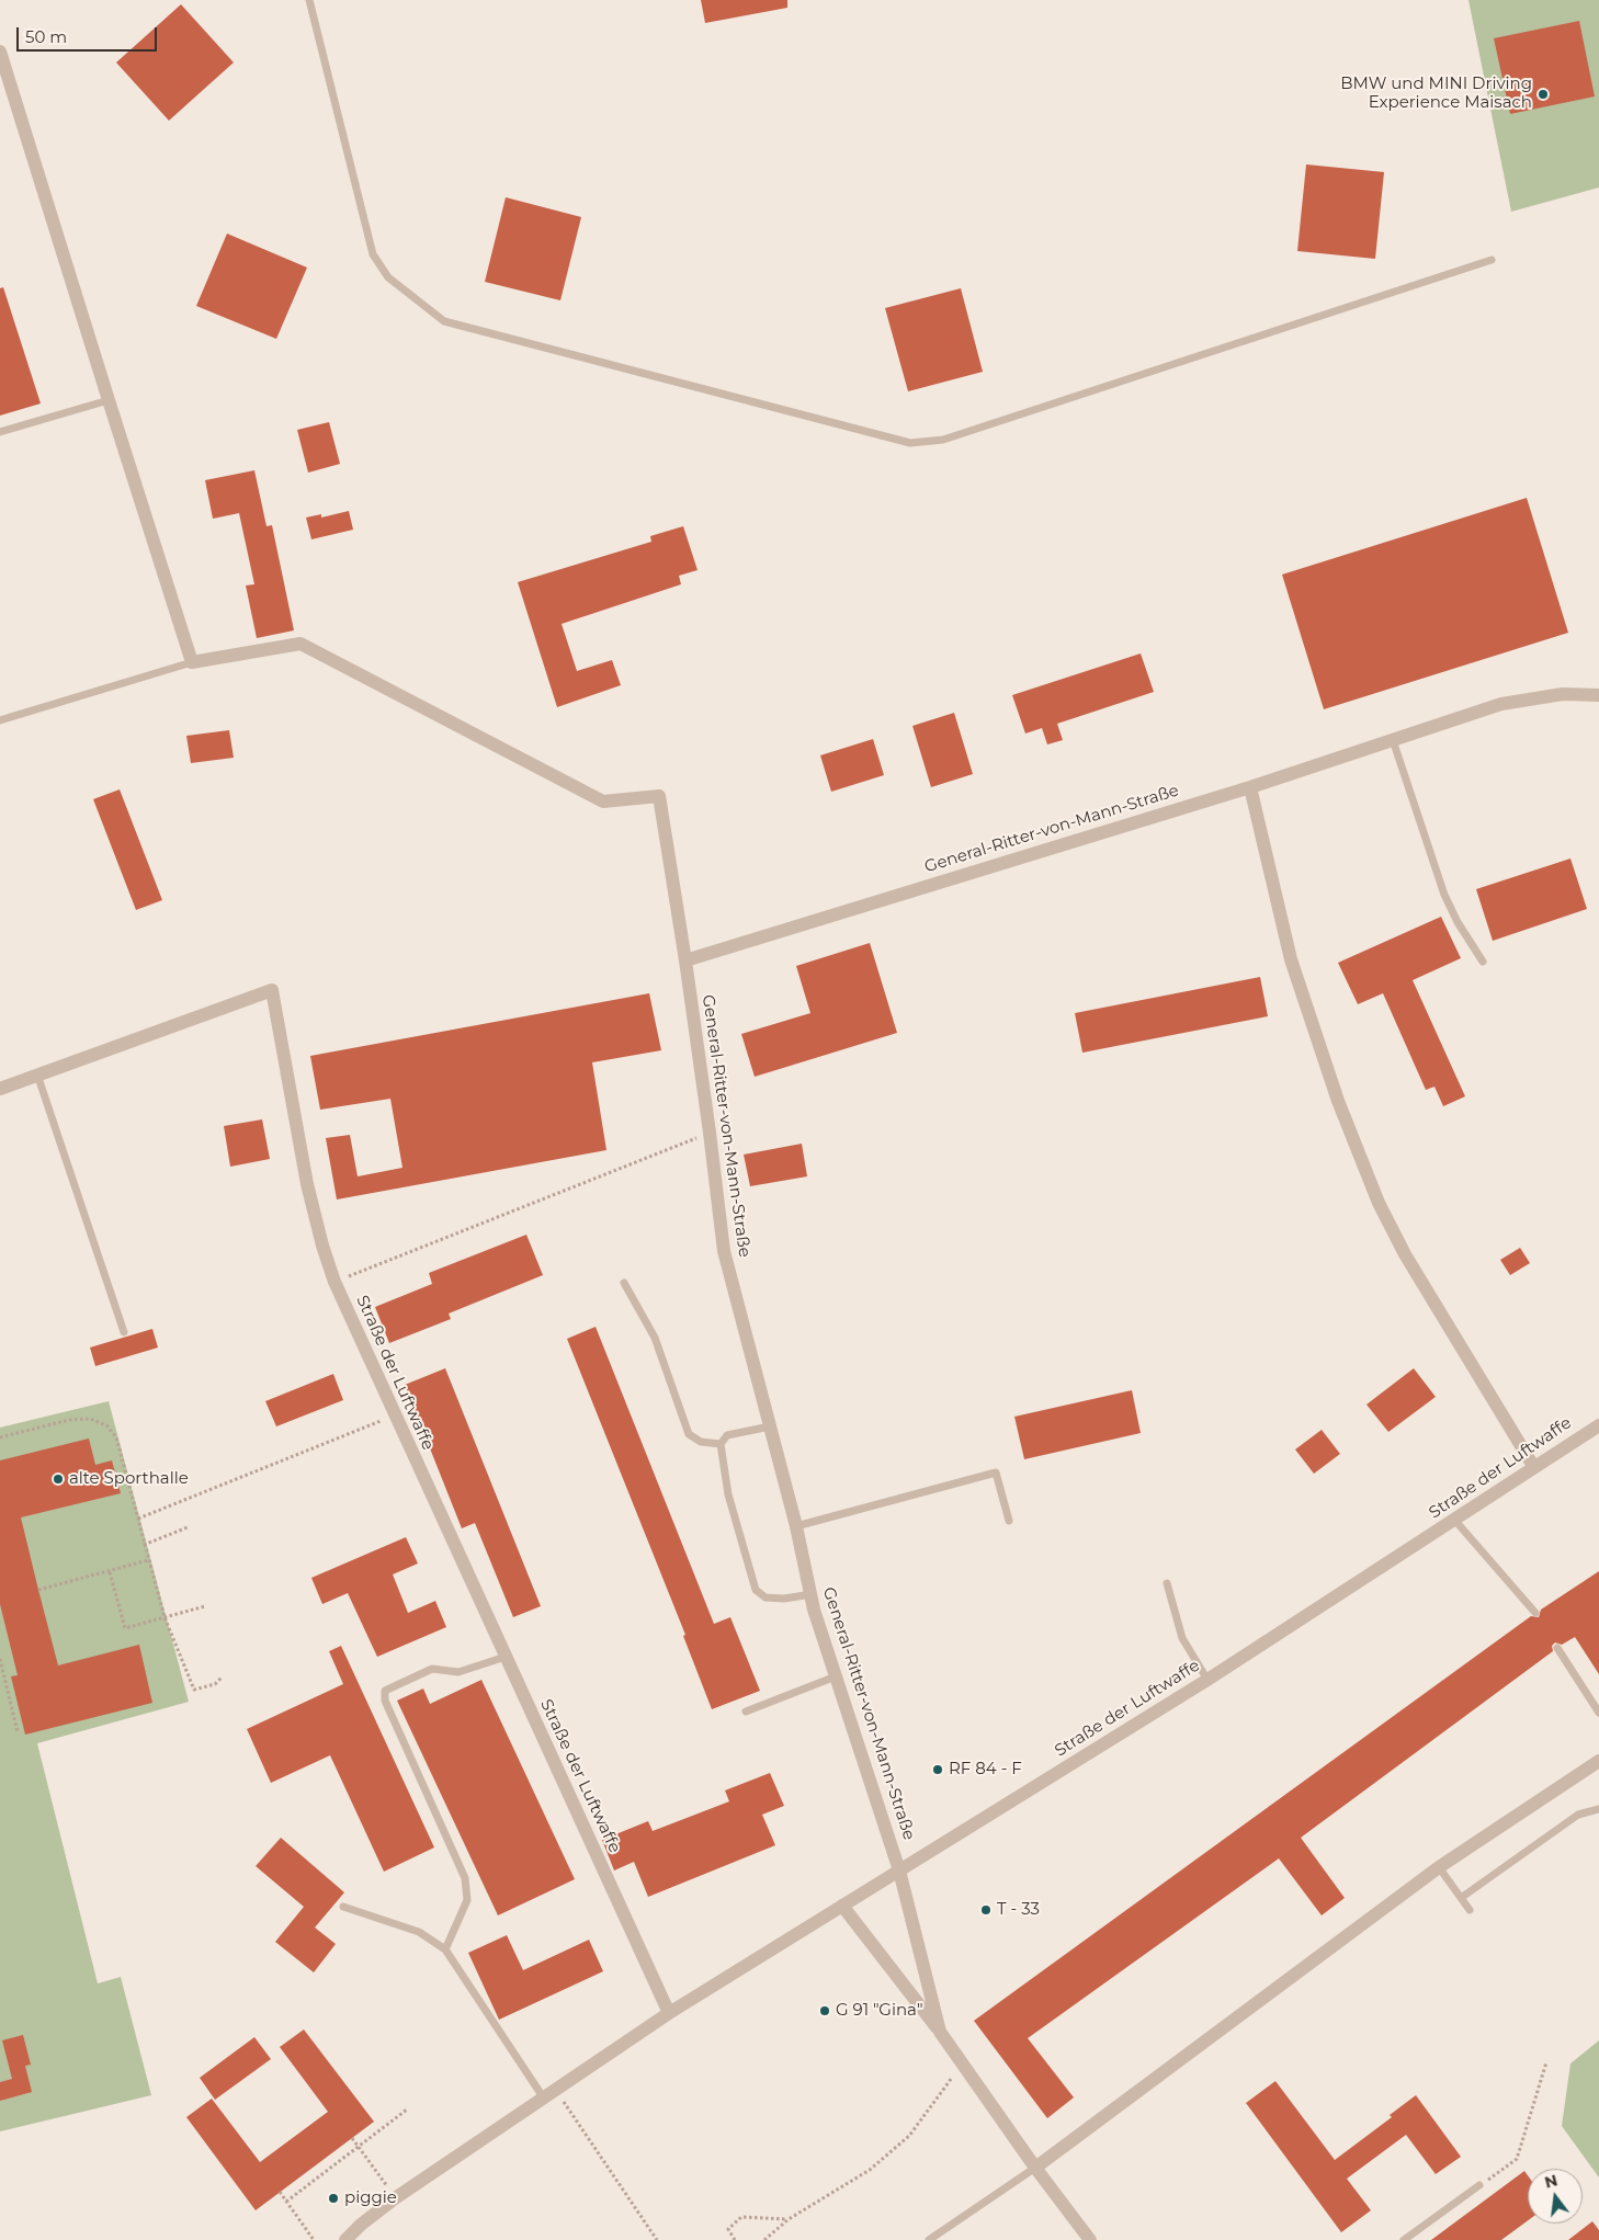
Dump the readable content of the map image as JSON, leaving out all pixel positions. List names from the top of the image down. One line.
{"streets":{"street":["General-Ritter-von-Mann-Straße","Straße der Luftwaffe"]},"crossings":[["General-Ritter-von-Mann-Straße","Straße der Luftwaffe"]],"places":["BMW und MINI Driving Experience Maisach","alte Sporthalle","RF 84 - F","T - 33","G 91 \"Gina\"","piggie"],"scale_bar":"50 m","north":"top"}
